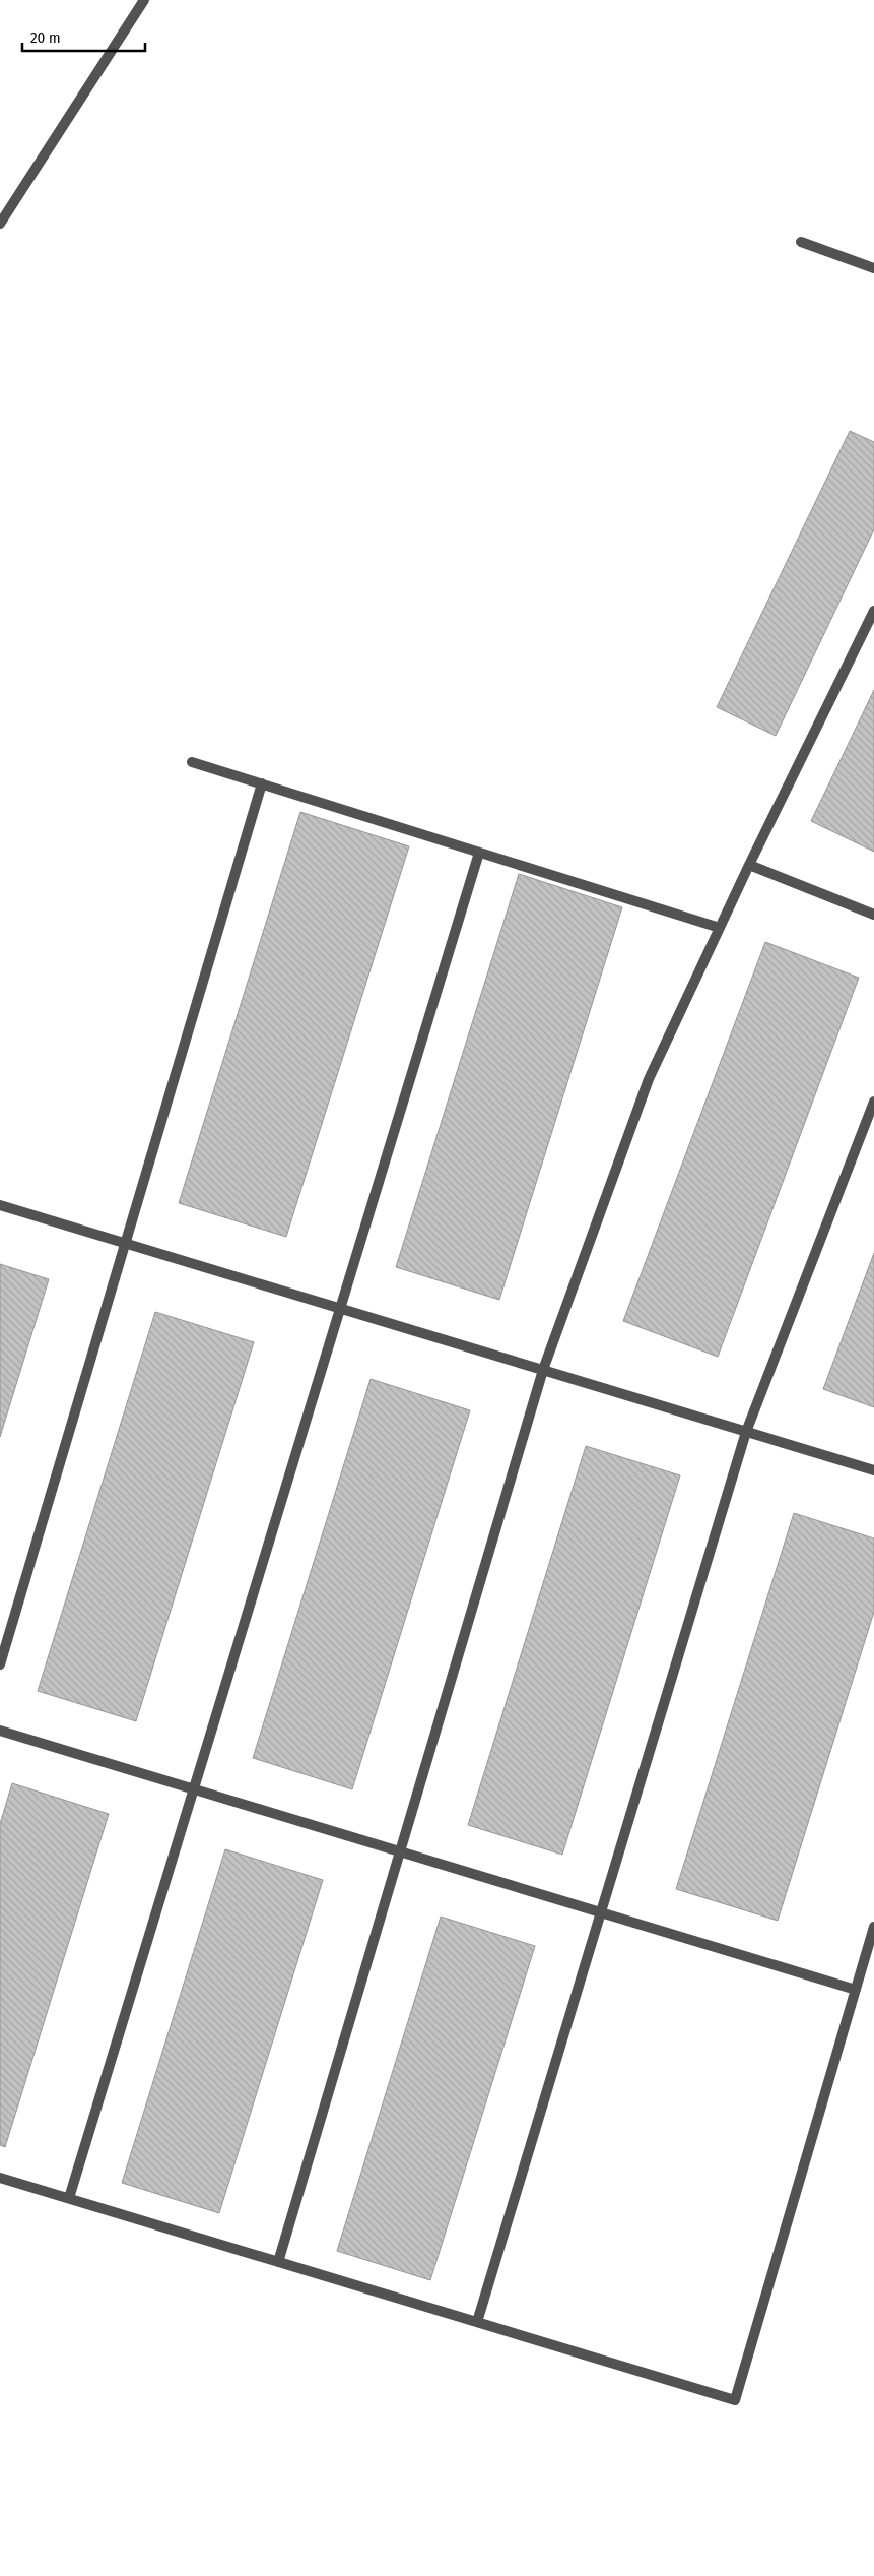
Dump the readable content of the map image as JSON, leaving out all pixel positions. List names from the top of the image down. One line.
{"scale_bar":"20 m"}
